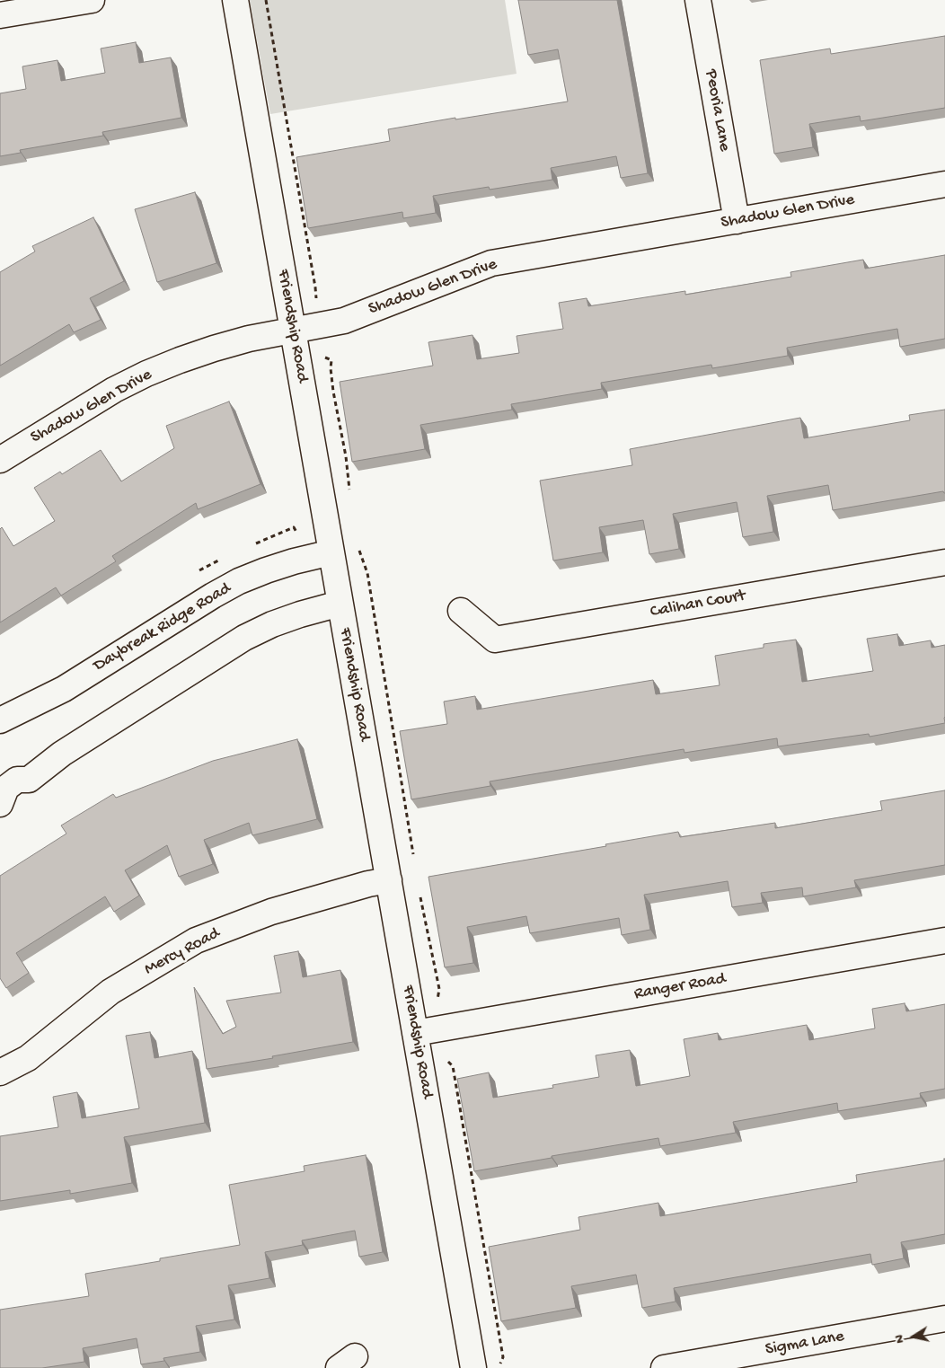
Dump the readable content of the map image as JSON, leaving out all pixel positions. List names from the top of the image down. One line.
{"streets":{"street":["Peoria Lane","Shadow Glen Drive","Friendship Road","Calihan Court","Daybreak Ridge Road","Mercy Road","Ranger Road","Sigma Lane"]},"crossings":[["Peoria Lane","Shadow Glen Drive"],["Shadow Glen Drive","Friendship Road"],["Friendship Road","Daybreak Ridge Road"],["Friendship Road","Mercy Road"],["Friendship Road","Ranger Road"]],"north":"left"}
